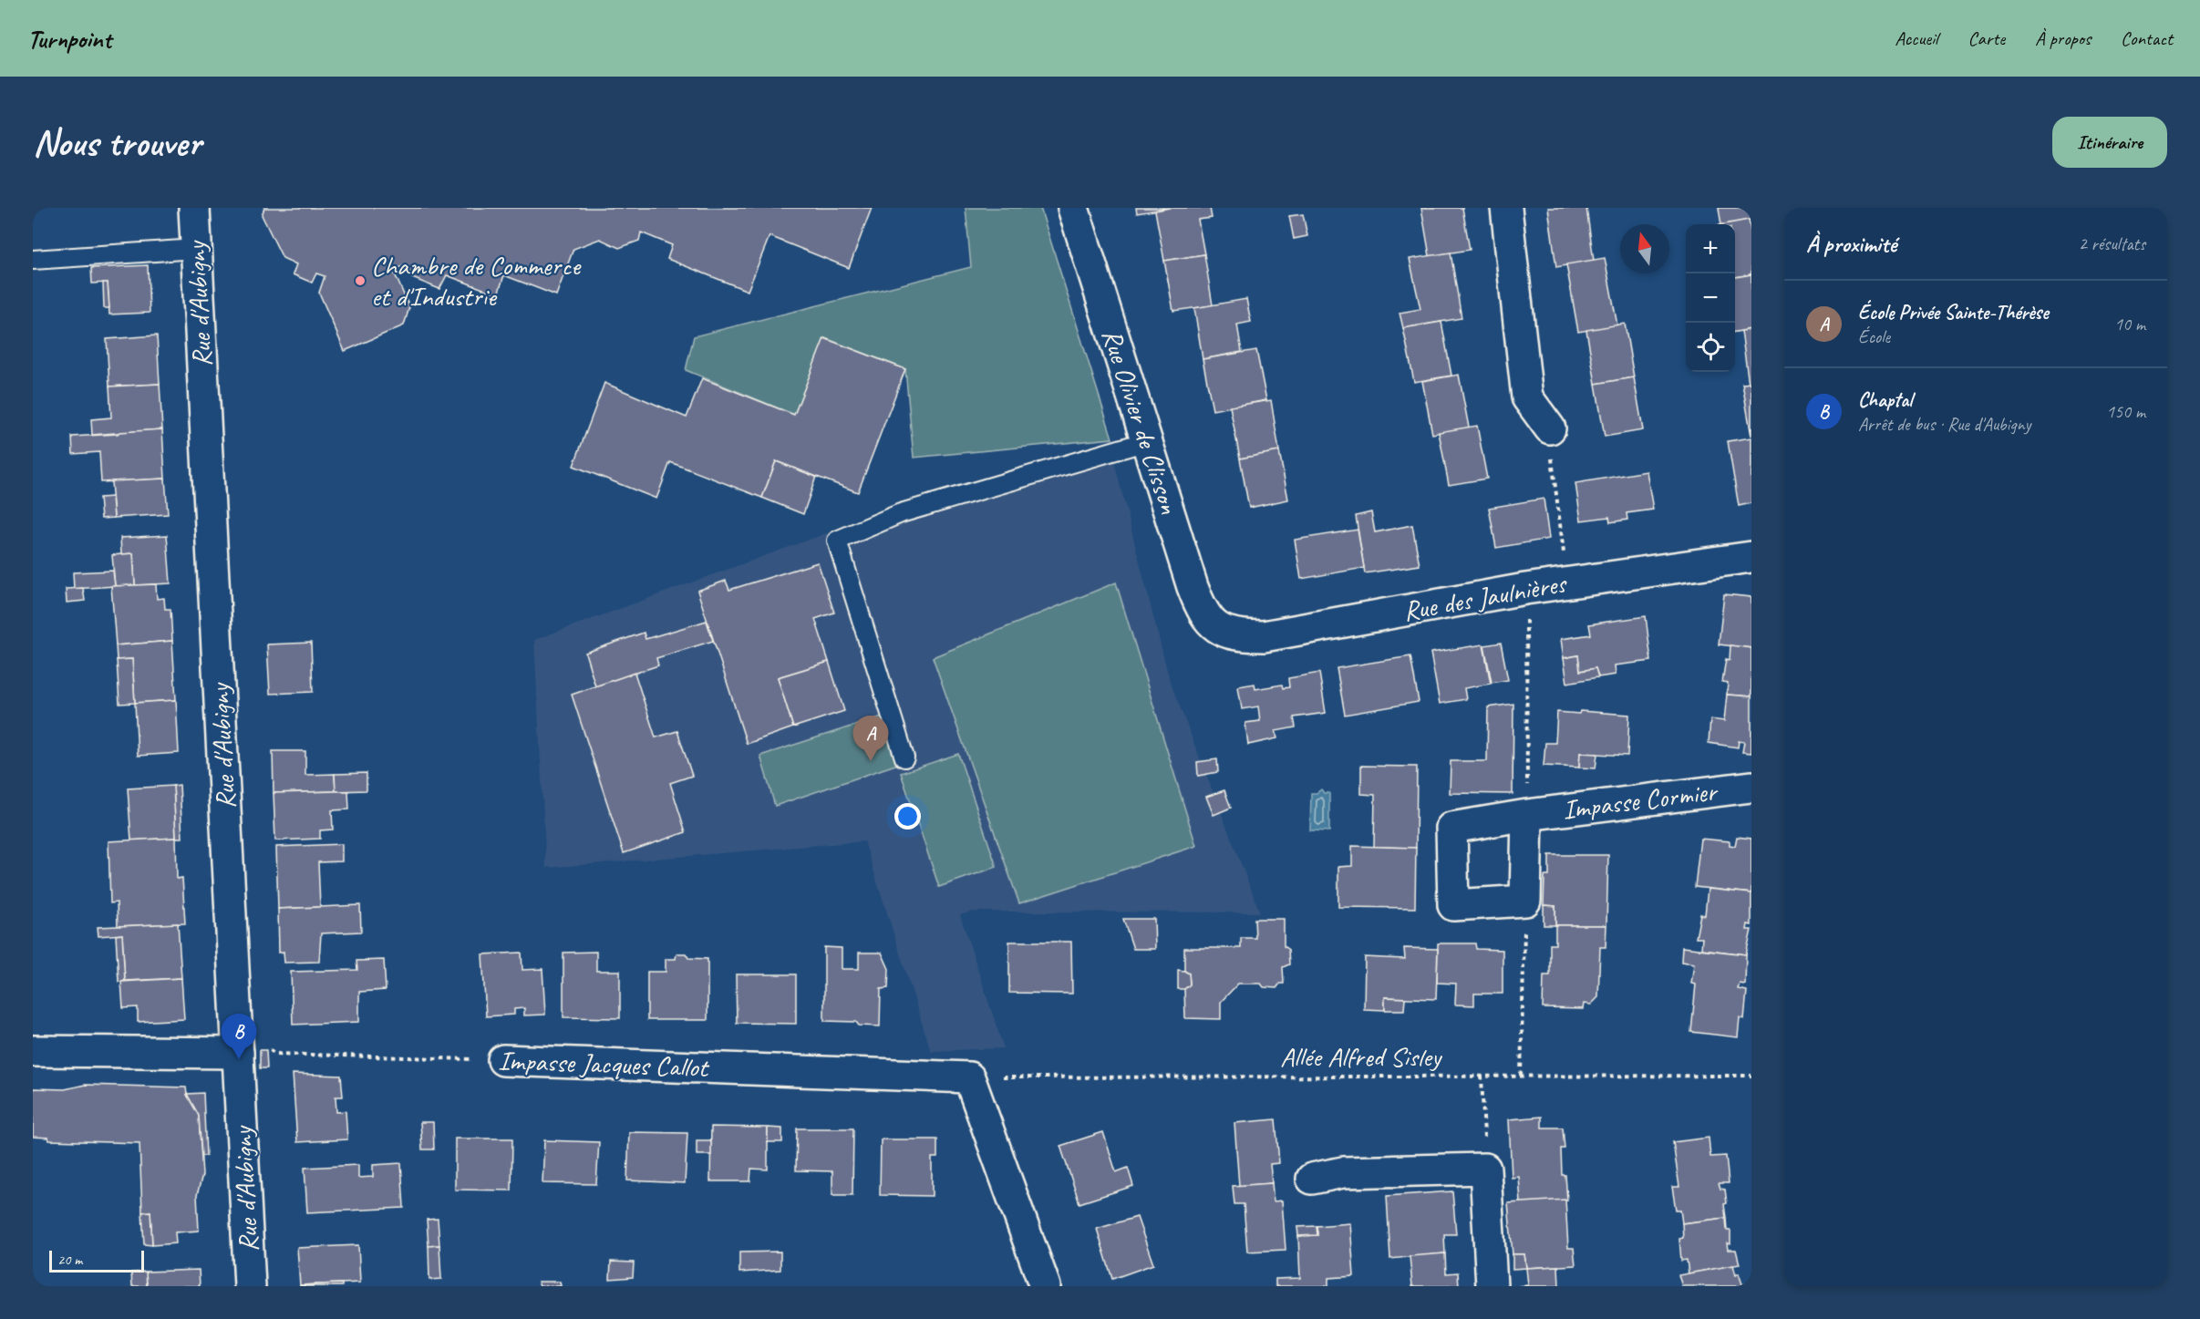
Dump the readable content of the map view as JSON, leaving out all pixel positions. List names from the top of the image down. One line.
{"streets":{"street":["Rue d'Aubigny","Rue Olivier de Clisson","Rue des Jaulnières","Impasse Cormier","Impasse Jacques Callot"],"path":["Allée Alfred Sisley"]},"crossings":[["Rue d'Aubigny","Impasse Jacques Callot"],["Rue Olivier de Clisson","Rue des Jaulnières"],["Allée Alfred Sisley","Impasse Jacques Callot"]],"places":["Chambre de Commerce et d'Industrie"],"scale_bar":"20 m","north":"top","page":{"header":"Turnpoint","nav":["Accueil","Carte","À propos","Contact"],"buttons":"Itinéraire","title":"Nous trouver","heading":["À proximité","2 résultats"],"map_buttons":["+","−"],"list":[{"mark":"A","name":"École Privée Sainte-Thérèse","note":"École","value":"10 m"},{"mark":"B","name":"Chaptal","note":"Arrêt de bus · Rue d'Aubigny","value":"150 m"}],"pins":["A","B"],"scale":"20 m"}}
